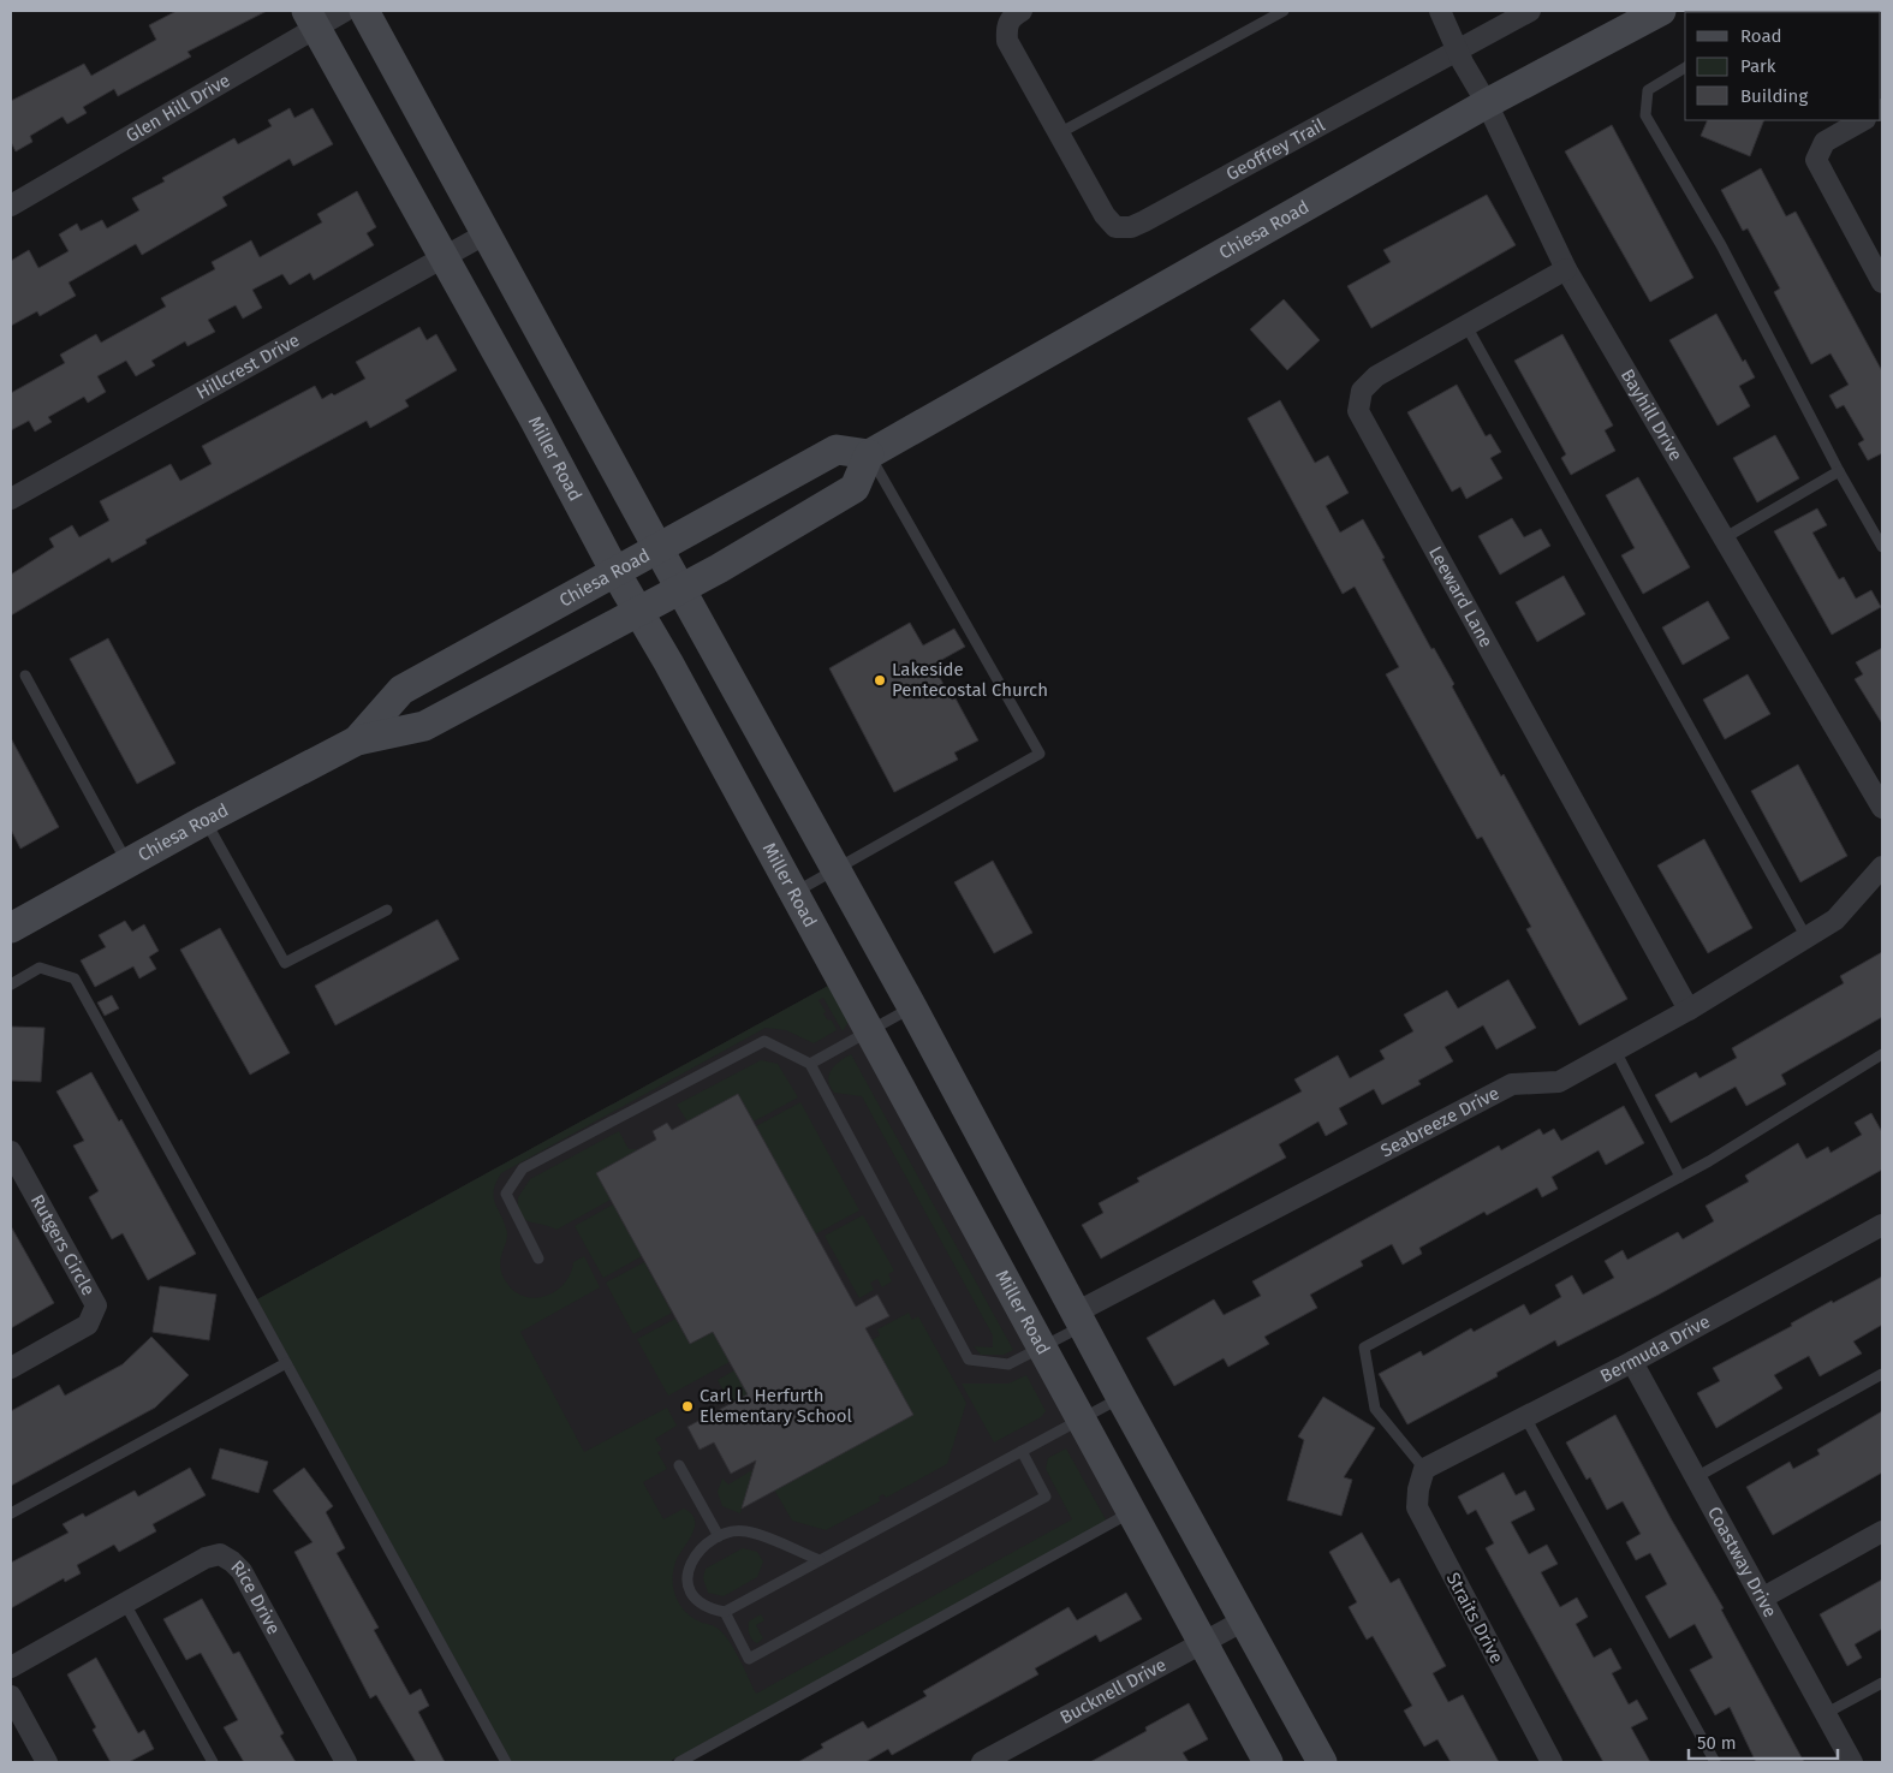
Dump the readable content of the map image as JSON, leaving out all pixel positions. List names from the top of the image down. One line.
{"streets":{"main road":["Chiesa Road","Miller Road"],"street":["Glen Hill Drive","Geoffrey Trail","Hillcrest Drive","Bayhill Drive","Leeward Lane","Seabreeze Drive","Rutgers Circle","Bermuda Drive","Coastway Drive","Rice Drive","Straits Drive","Bucknell Drive"]},"crossings":[["Glen Hill Drive","Miller Road"],["Geoffrey Trail","Bayhill Drive"],["Chiesa Road","Bayhill Drive"],["Chiesa Road","Miller Road"],["Hillcrest Drive","Miller Road"],["Bayhill Drive","Leeward Lane"],["Miller Road","Bucknell Drive"],["Leeward Lane","Seabreeze Drive"],["Bermuda Drive","Coastway Drive"],["Bermuda Drive","Straits Drive"]],"places":["Lakeside Pentecostal Church","Carl L. Herfurth Elementary School"],"legend":["Road","Park","Building"],"scale_bar":"50 m"}
